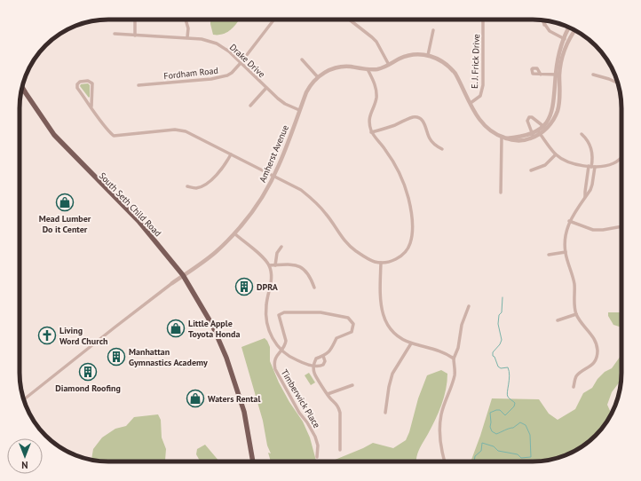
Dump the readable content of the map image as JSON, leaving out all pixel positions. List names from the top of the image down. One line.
{"streets":{"main road":["South Seth Child Road"],"street":["Drake Drive","E. J. Frick Drive","Fordham Road","Amherst Avenue","Timberwick Place"]},"crossings":[["Drake Drive","Fordham Road"],["Drake Drive","Amherst Avenue"],["E. J. Frick Drive","Amherst Avenue"],["Amherst Avenue","South Seth Child Road"]],"places":{"shop":["Mead Lumber Do it Center","Little Apple Toyota Honda","Waters Rental"],"building":["DPRA","Manhattan Gymnastics Academy","Diamond Roofing"],"church":["Living Word Church"]},"north":"bottom"}
